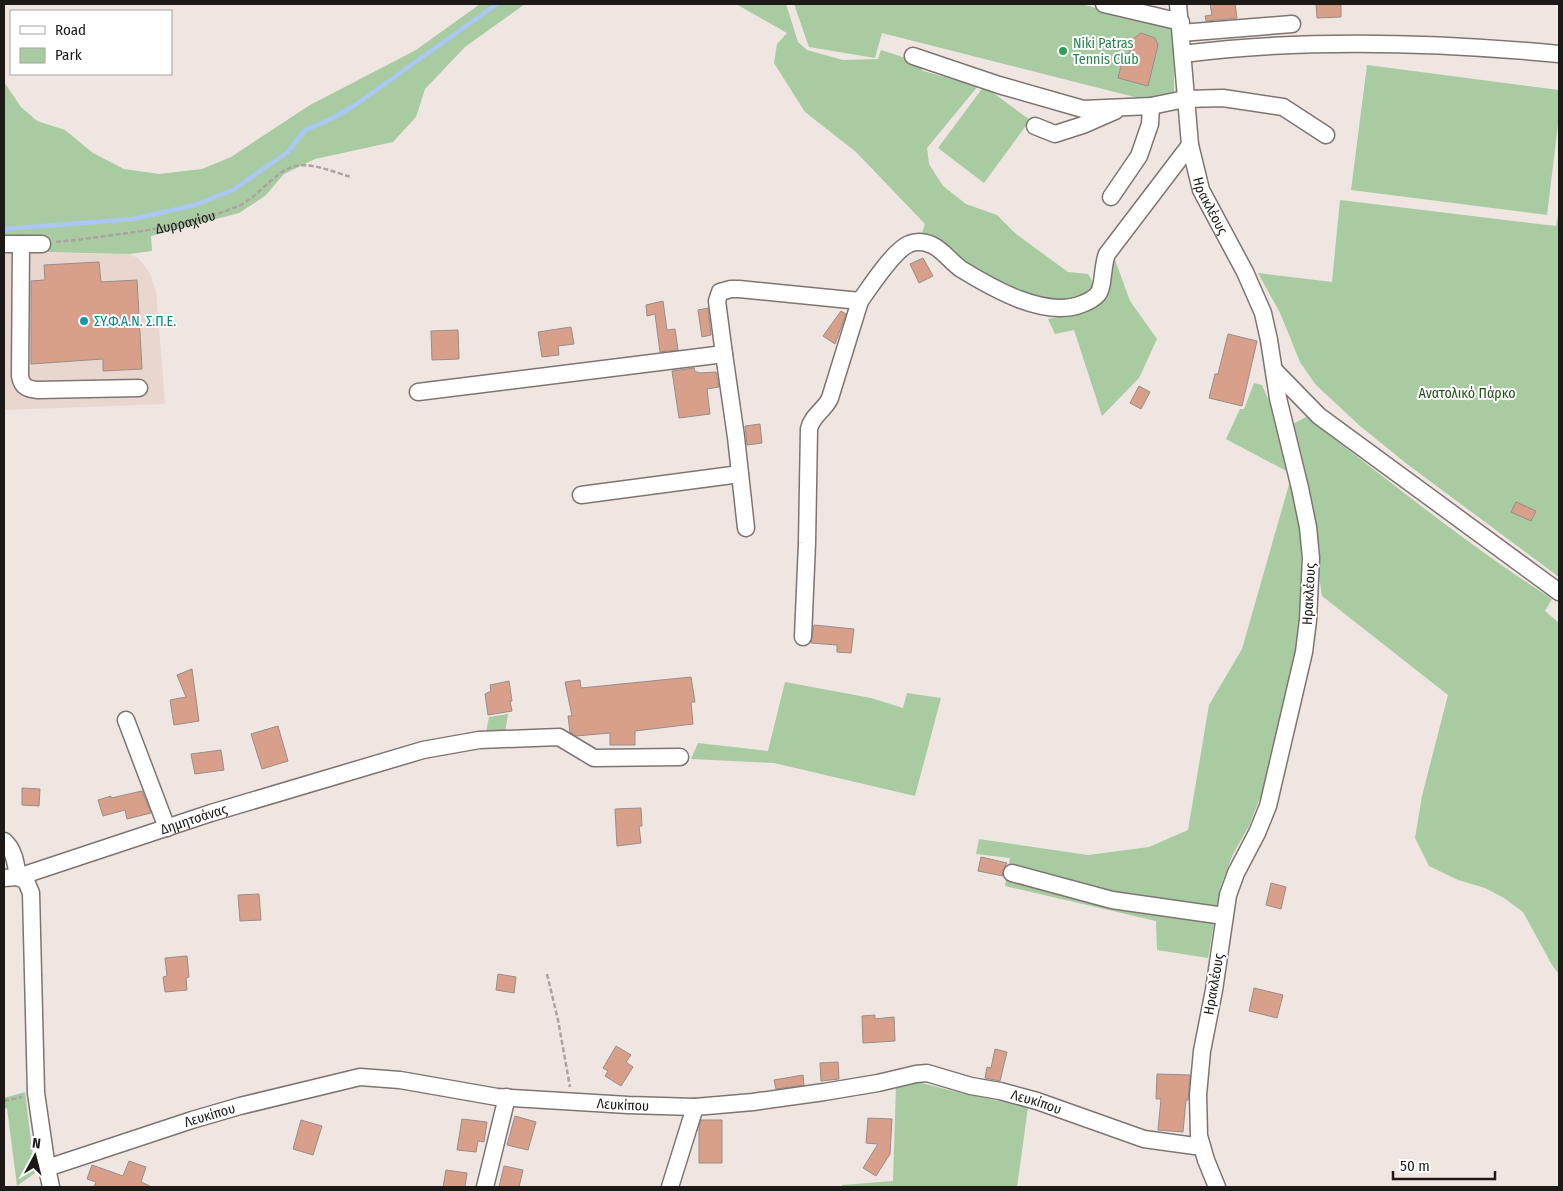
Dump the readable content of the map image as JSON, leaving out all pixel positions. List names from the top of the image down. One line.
{"streets":{"street":["Ηρακλέους","Δημητσάνας","Λευκίπου"],"path":["Δυρραχίου"]},"crossings":[["Ηρακλέους","Λευκίπου"]],"parks":["Ανατολικό Πάρκο"],"places":["Niki Patras Tennis Club","ΣΥ.Φ.Α.Ν. Σ.Π.Ε."],"legend":["Road","Park"],"scale_bar":"50 m","north":"top"}
